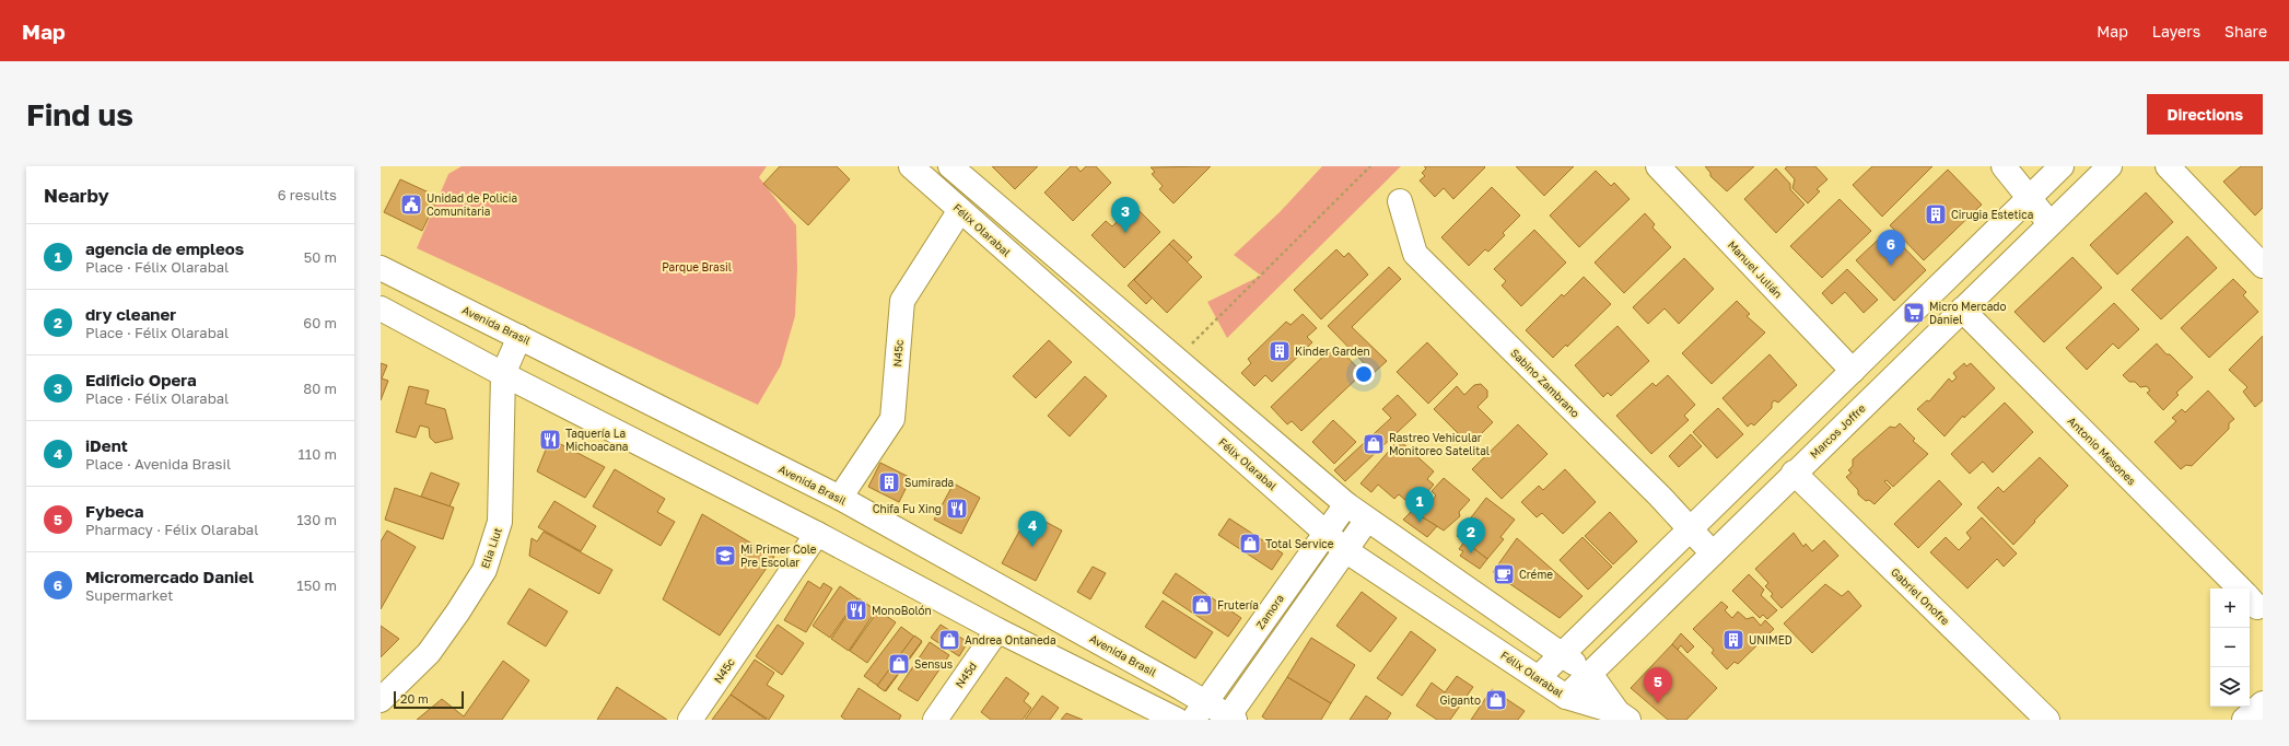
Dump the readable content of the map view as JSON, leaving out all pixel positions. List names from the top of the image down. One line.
{"streets":{"street":["Félix Olarabal","Manuel Julián","Avenida Brasil","N45c","Sabino Zambrano","Marcos Joffre","Antonio Mesones","Elia Liut","Gabriel Onofre","Zamora","N45d"]},"crossings":[["Félix Olarabal","N45c"],["Félix Olarabal","Marcos Joffre"],["Félix Olarabal","Zamora"],["Avenida Brasil","N45c"],["Avenida Brasil","Elia Liut"],["Avenida Brasil","Zamora"],["Sabino Zambrano","Marcos Joffre"],["Marcos Joffre","Antonio Mesones"],["Marcos Joffre","Gabriel Onofre"]],"parks":["Parque Brasil"],"places":{"public building":["Unidad de Policia Comunitaria"],"building":["Cirugia Estetica","Kinder Garden","Sumirada","UNIMED"],"supermarket":["Micro Mercado Daniel"],"restaurant":["Taquería La Michoacana","Chifa Fu Xing","MonoBolón"],"shop":["Rastreo Vehicular Monitoreo Satelital","Total Service","Frutería","Andrea Ontaneda","Sensus","Giganto"],"school or university":["Mi Primer Cole Pre Escolar"],"cafe":["Créme"]},"scale_bar":"20 m","page":{"header":"Map","nav":["Map","Layers","Share"],"buttons":"Directions","title":"Find us","heading":["Nearby","6 results"],"pins":["3","6","1","4","2","5"],"list":[{"mark":"1","name":"agencia de empleos","note":"Place · Félix Olarabal","value":"50 m"},{"mark":"2","name":"dry cleaner","note":"Place · Félix Olarabal","value":"60 m"},{"mark":"3","name":"Edificio Opera","note":"Place · Félix Olarabal","value":"80 m"},{"mark":"4","name":"iDent","note":"Place · Avenida Brasil","value":"110 m"},{"mark":"5","name":"Fybeca","note":"Pharmacy · Félix Olarabal","value":"130 m"},{"mark":"6","name":"Micromercado Daniel","note":"Supermarket","value":"150 m"}],"map_buttons":["+","−"],"scale":"20 m"}}
